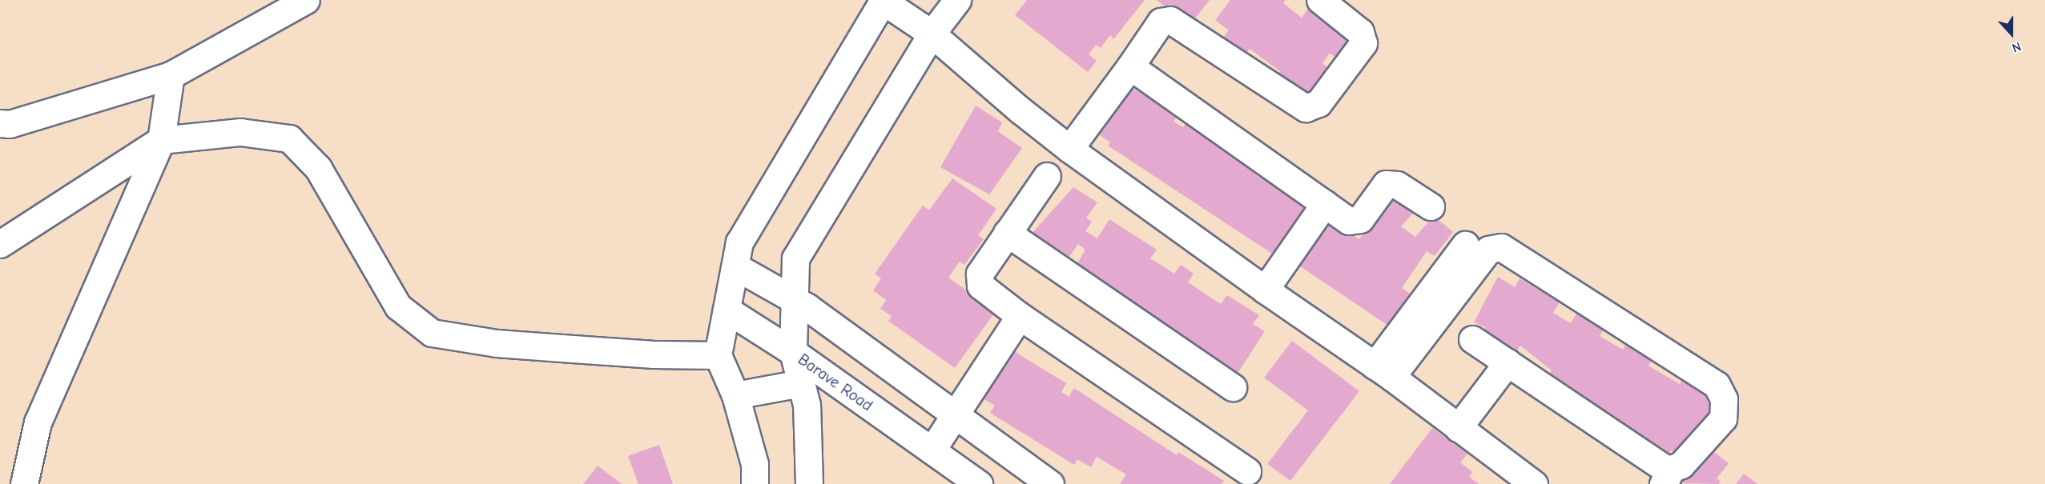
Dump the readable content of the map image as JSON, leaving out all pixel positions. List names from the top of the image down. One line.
{"streets":{"street":["Barave Road"]},"north":"bottom"}
